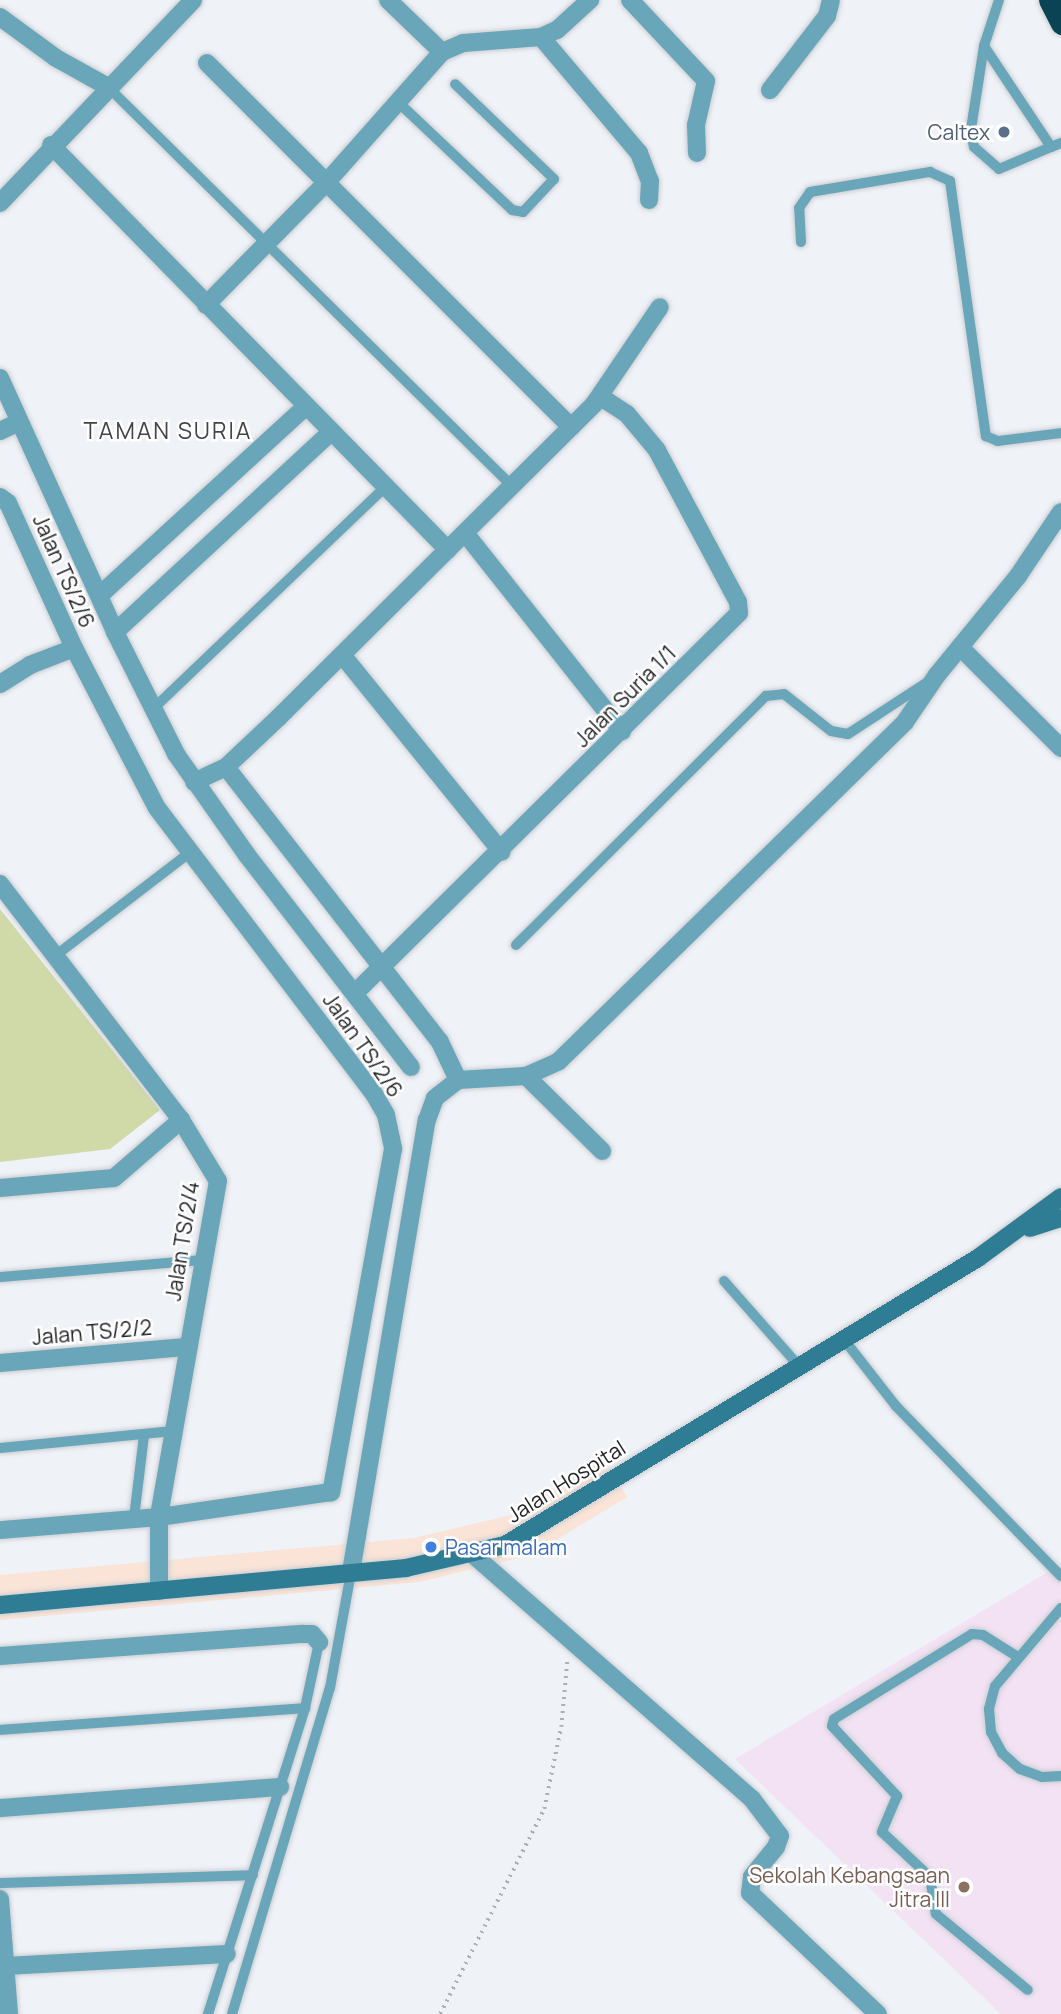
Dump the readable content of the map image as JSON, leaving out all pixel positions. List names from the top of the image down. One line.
{"streets":{"street":["Jalan TS/2/6","Jalan Suria 1/1","Jalan TS/2/4","Jalan TS/2/2","Jalan Hospital"]},"crossings":[["Jalan TS/2/6","Jalan TS/2/4"],["Jalan TS/2/4","Jalan TS/2/2"],["Jalan TS/2/4","Jalan Hospital"]],"districts":["TAMAN SURIA"],"places":["Caltex","Pasar malam","Sekolah Kebangsaan Jitra III"]}
